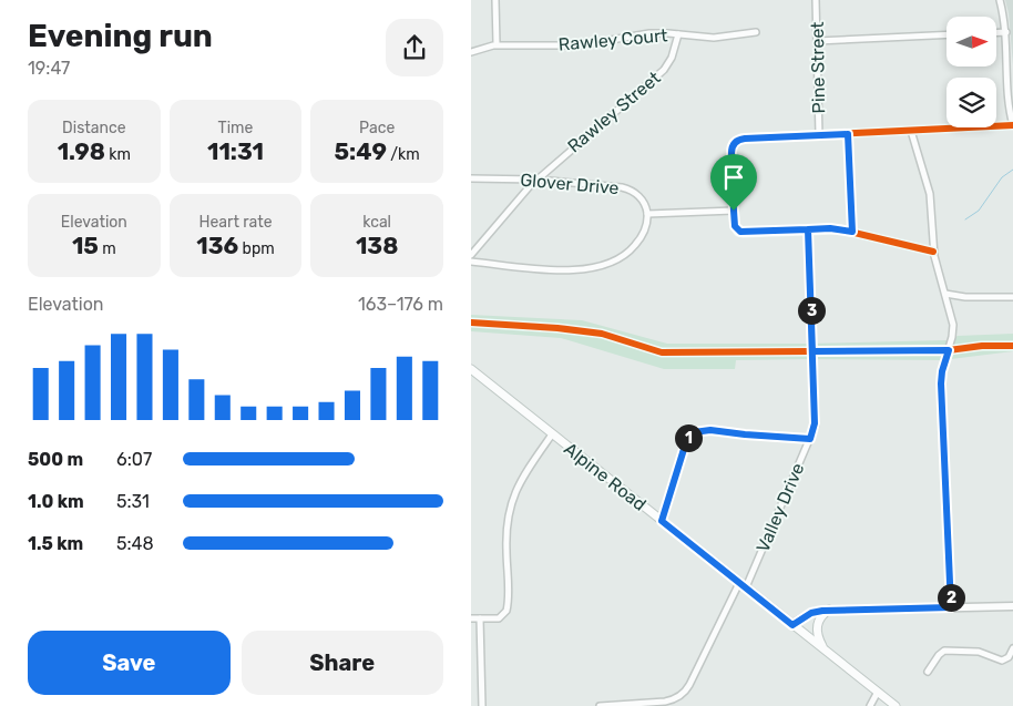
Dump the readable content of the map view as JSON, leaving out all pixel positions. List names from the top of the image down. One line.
{"streets":{"main road":["Alpine Road"],"street":["Rawley Court","Pine Street","Rawley Street","Glover Drive","Valley Drive"]},"crossings":[["Rawley Court","Rawley Street"],["Rawley Street","Glover Drive"],["Alpine Road","Valley Drive"]],"north":"right","page":{"heading":["Evening run","19:47"],"stats":[["Distance","1.98 km"],["Time","11:31"],["Pace","5:49 /km"],["Elevation","15 m"],["Heart rate","136 bpm"],["kcal","138"]],"chart":["Elevation","163–176 m"],"pins":["3","1","2"],"list":[{"name":"500 m","note":"6:07"},{"name":"1.0 km","note":"5:31"},{"name":"1.5 km","note":"5:48"}],"buttons":["Save","Share"]}}
